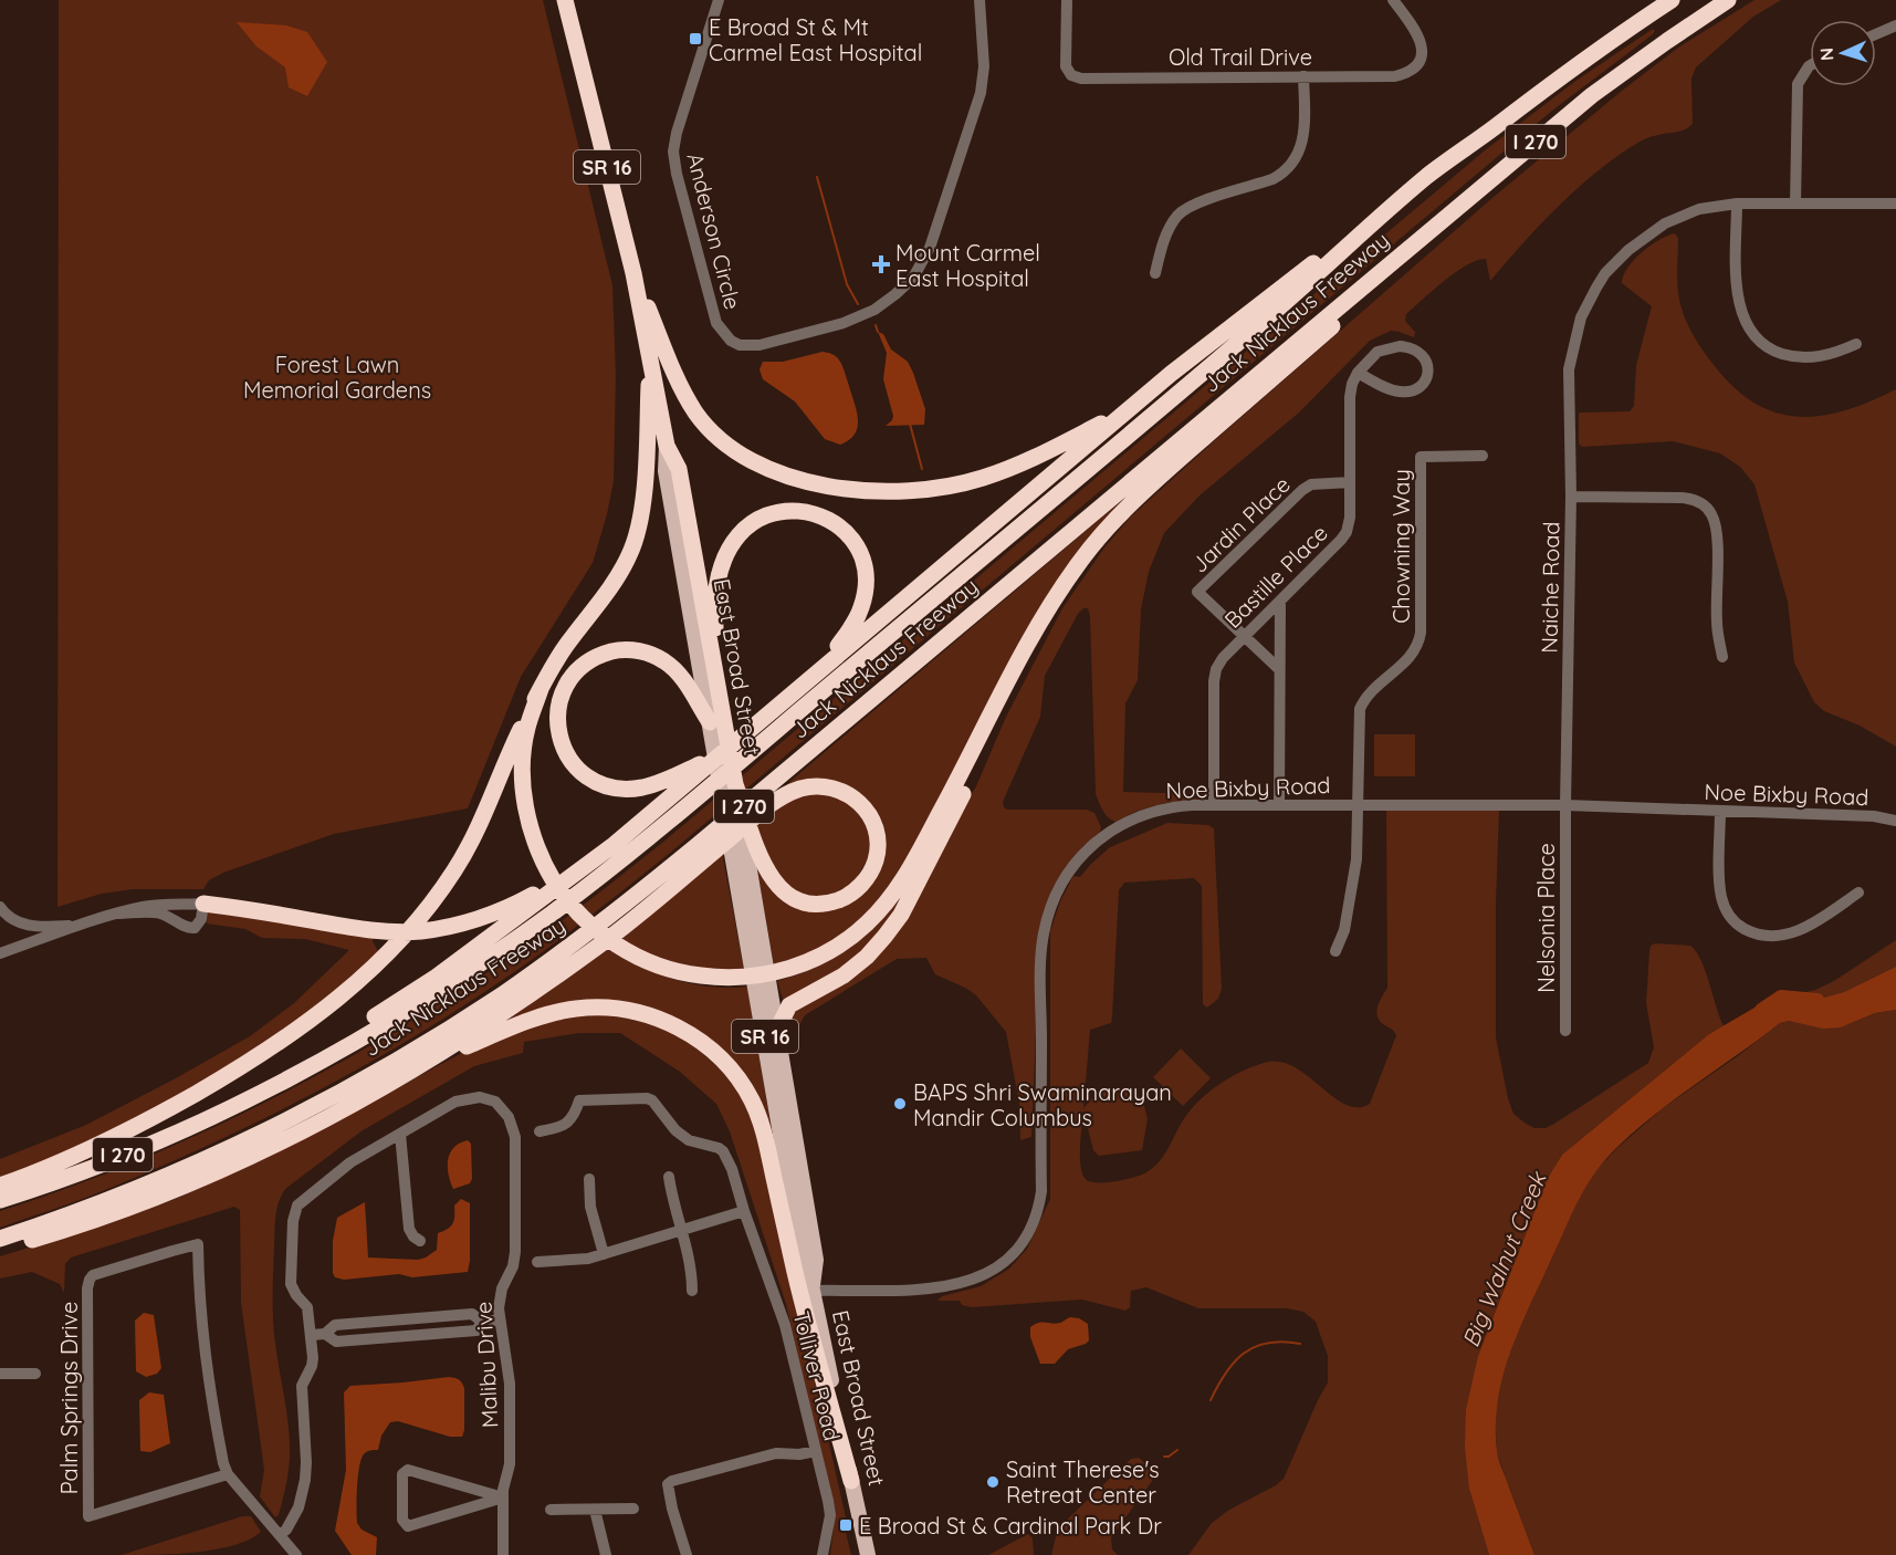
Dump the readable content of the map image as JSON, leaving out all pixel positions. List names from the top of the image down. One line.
{"streets":{"highway":["I 270","SR 16","Jack Nicklaus Freeway","East Broad Street"],"street":["Old Trail Drive","Anderson Circle","Jardin Place","Chowning Way","Bastille Place","Naiche Road","Noe Bixby Road","Nelsonia Place","Malibu Drive","Tolliver Road","Palm Springs Drive"]},"crossings":[["Jardin Place","Bastille Place"],["Chowning Way","Noe Bixby Road"],["Bastille Place","Noe Bixby Road"],["Naiche Road","Noe Bixby Road"],["Naiche Road","Nelsonia Place"],["East Broad Street","Noe Bixby Road"],["Noe Bixby Road","Nelsonia Place"]],"water":["Big Walnut Creek"],"parks":["Forest Lawn Memorial Gardens"],"places":{"transit":["E Broad St & Mt Carmel East Hospital","E Broad St & Cardinal Park Dr"],"health":["Mount Carmel East Hospital"],"other":["BAPS Shri Swaminarayan Mandir Columbus","Saint Therese's Retreat Center"]},"north":"left"}
